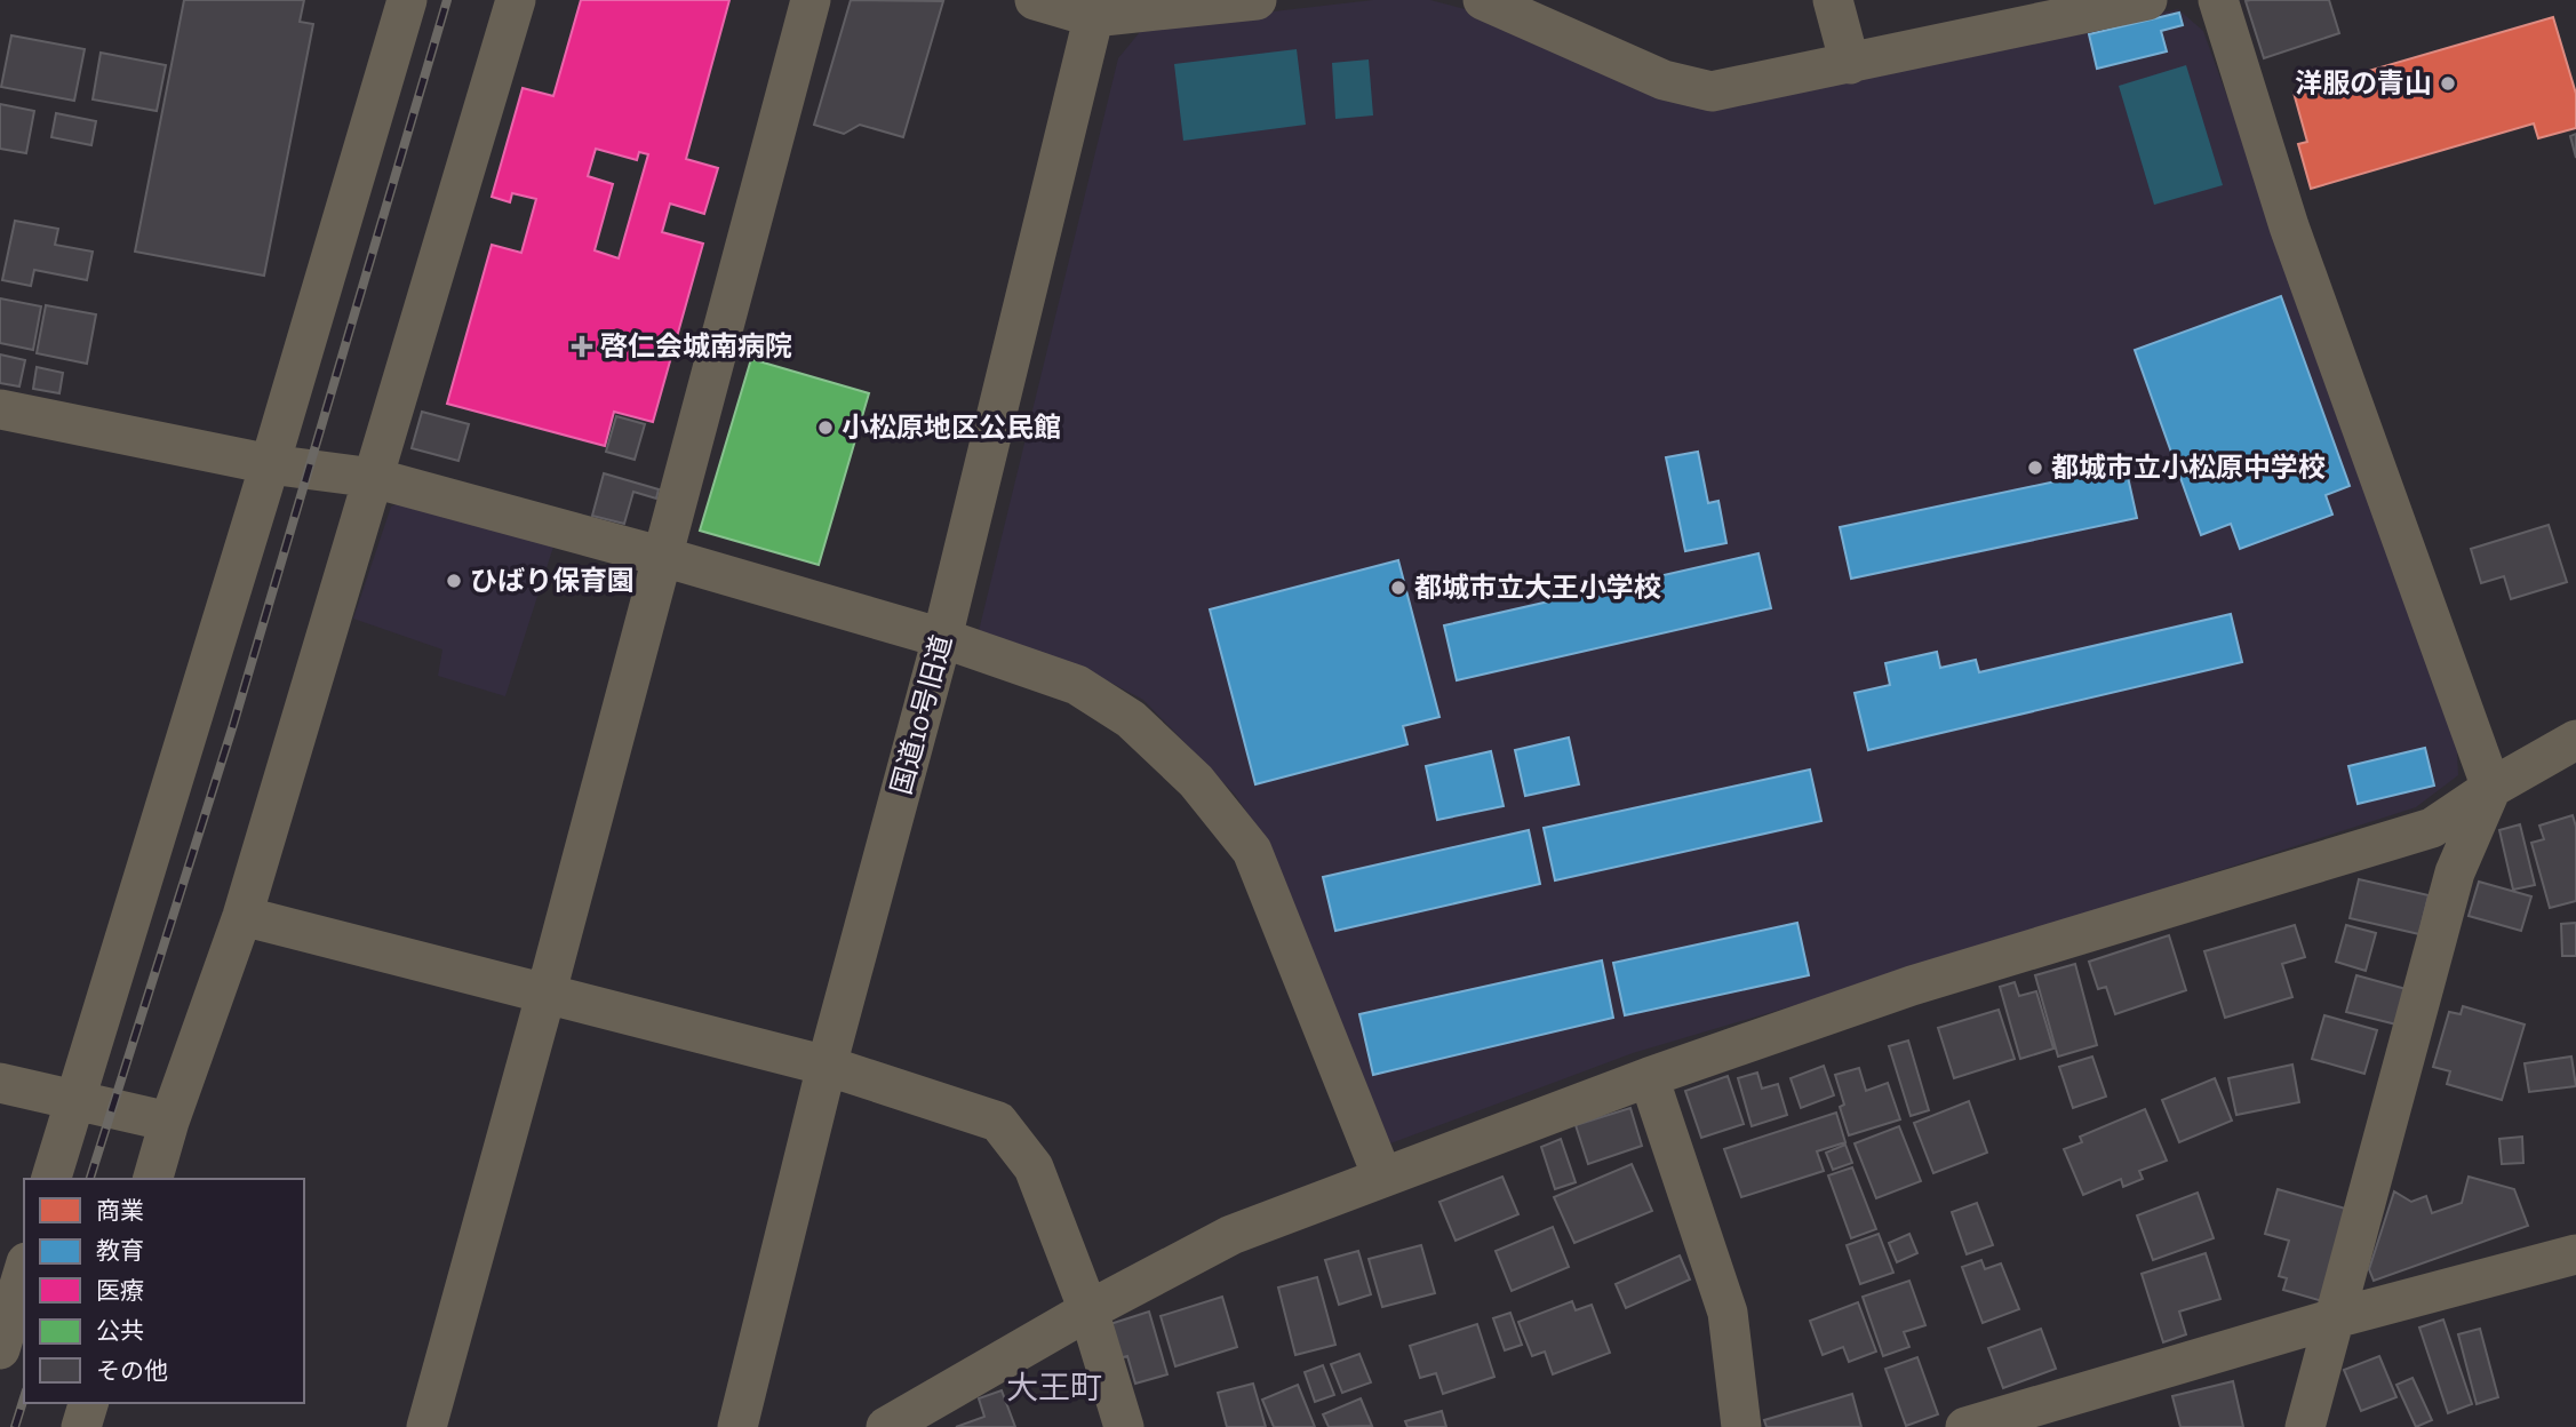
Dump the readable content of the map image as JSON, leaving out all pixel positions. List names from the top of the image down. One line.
{"streets":{"street":["国道10号旧道"]},"districts":["大王町"],"places":{"other":["洋服の青山","小松原地区公民館","都城市立小松原中学校","ひばり保育園","都城市立大王小学校"],"health":["啓仁会城南病院"]},"legend":["商業","教育","医療","公共","その他"]}
